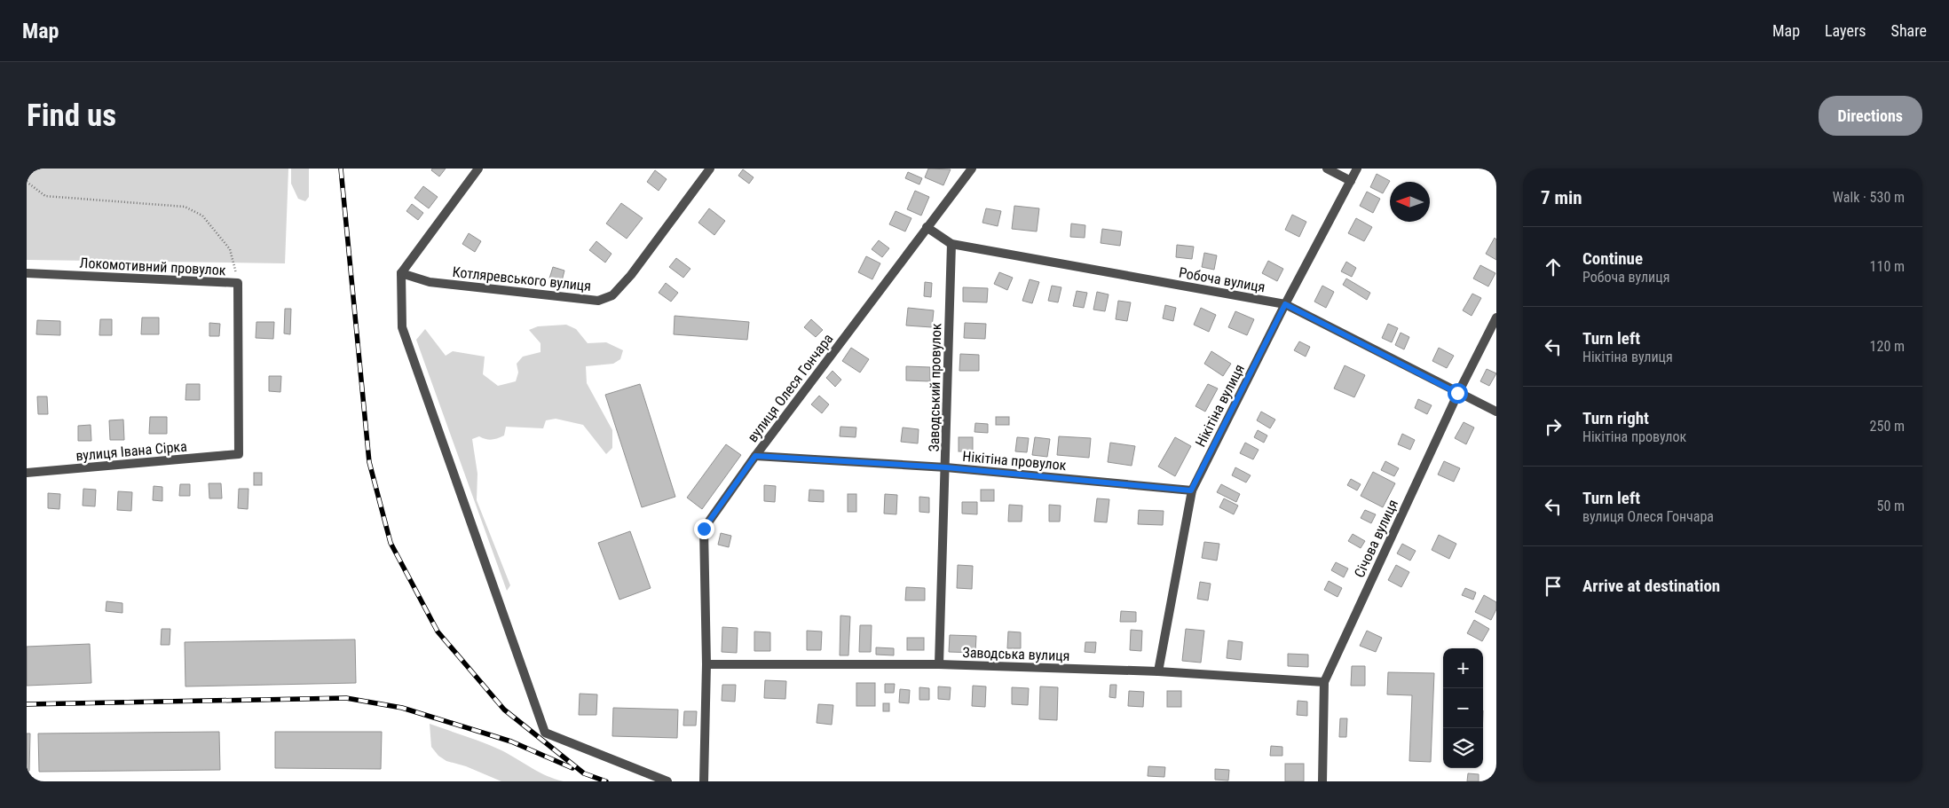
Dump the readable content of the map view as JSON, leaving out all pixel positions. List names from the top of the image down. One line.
{"streets":{"street":["Локомотивний провулок","Котляревського вулиця","Робоча вулиця","вулиця Олеся Гончара","Заводський провулок","Нікітіна вулиця","вулиця Івана Сірка","Нікітіна провулок","Січова вулиця","Заводська вулиця"]},"crossings":[["Локомотивний провулок","вулиця Івана Сірка"],["Робоча вулиця","вулиця Олеся Гончара"],["Робоча вулиця","Заводський провулок"],["Робоча вулиця","Нікітіна вулиця"],["Робоча вулиця","Січова вулиця"],["вулиця Олеся Гончара","Нікітіна провулок"],["вулиця Олеся Гончара","Заводська вулиця"],["Заводський провулок","Нікітіна провулок"],["Заводський провулок","Заводська вулиця"],["Нікітіна вулиця","Нікітіна провулок"],["Нікітіна вулиця","Заводська вулиця"],["Січова вулиця","Заводська вулиця"]],"north":"left","page":{"header":"Map","nav":["Map","Layers","Share"],"buttons":"Directions","title":"Find us","heading":["7 min","Walk · 530 m"],"list":[["Continue","Робоча вулиця","110 m"],["Turn left","Нікітіна вулиця","120 m"],["Turn right","Нікітіна провулок","250 m"],["Turn left","вулиця Олеся Гончара","50 m"],"Arrive at destination"],"map_buttons":["+","−"]}}
